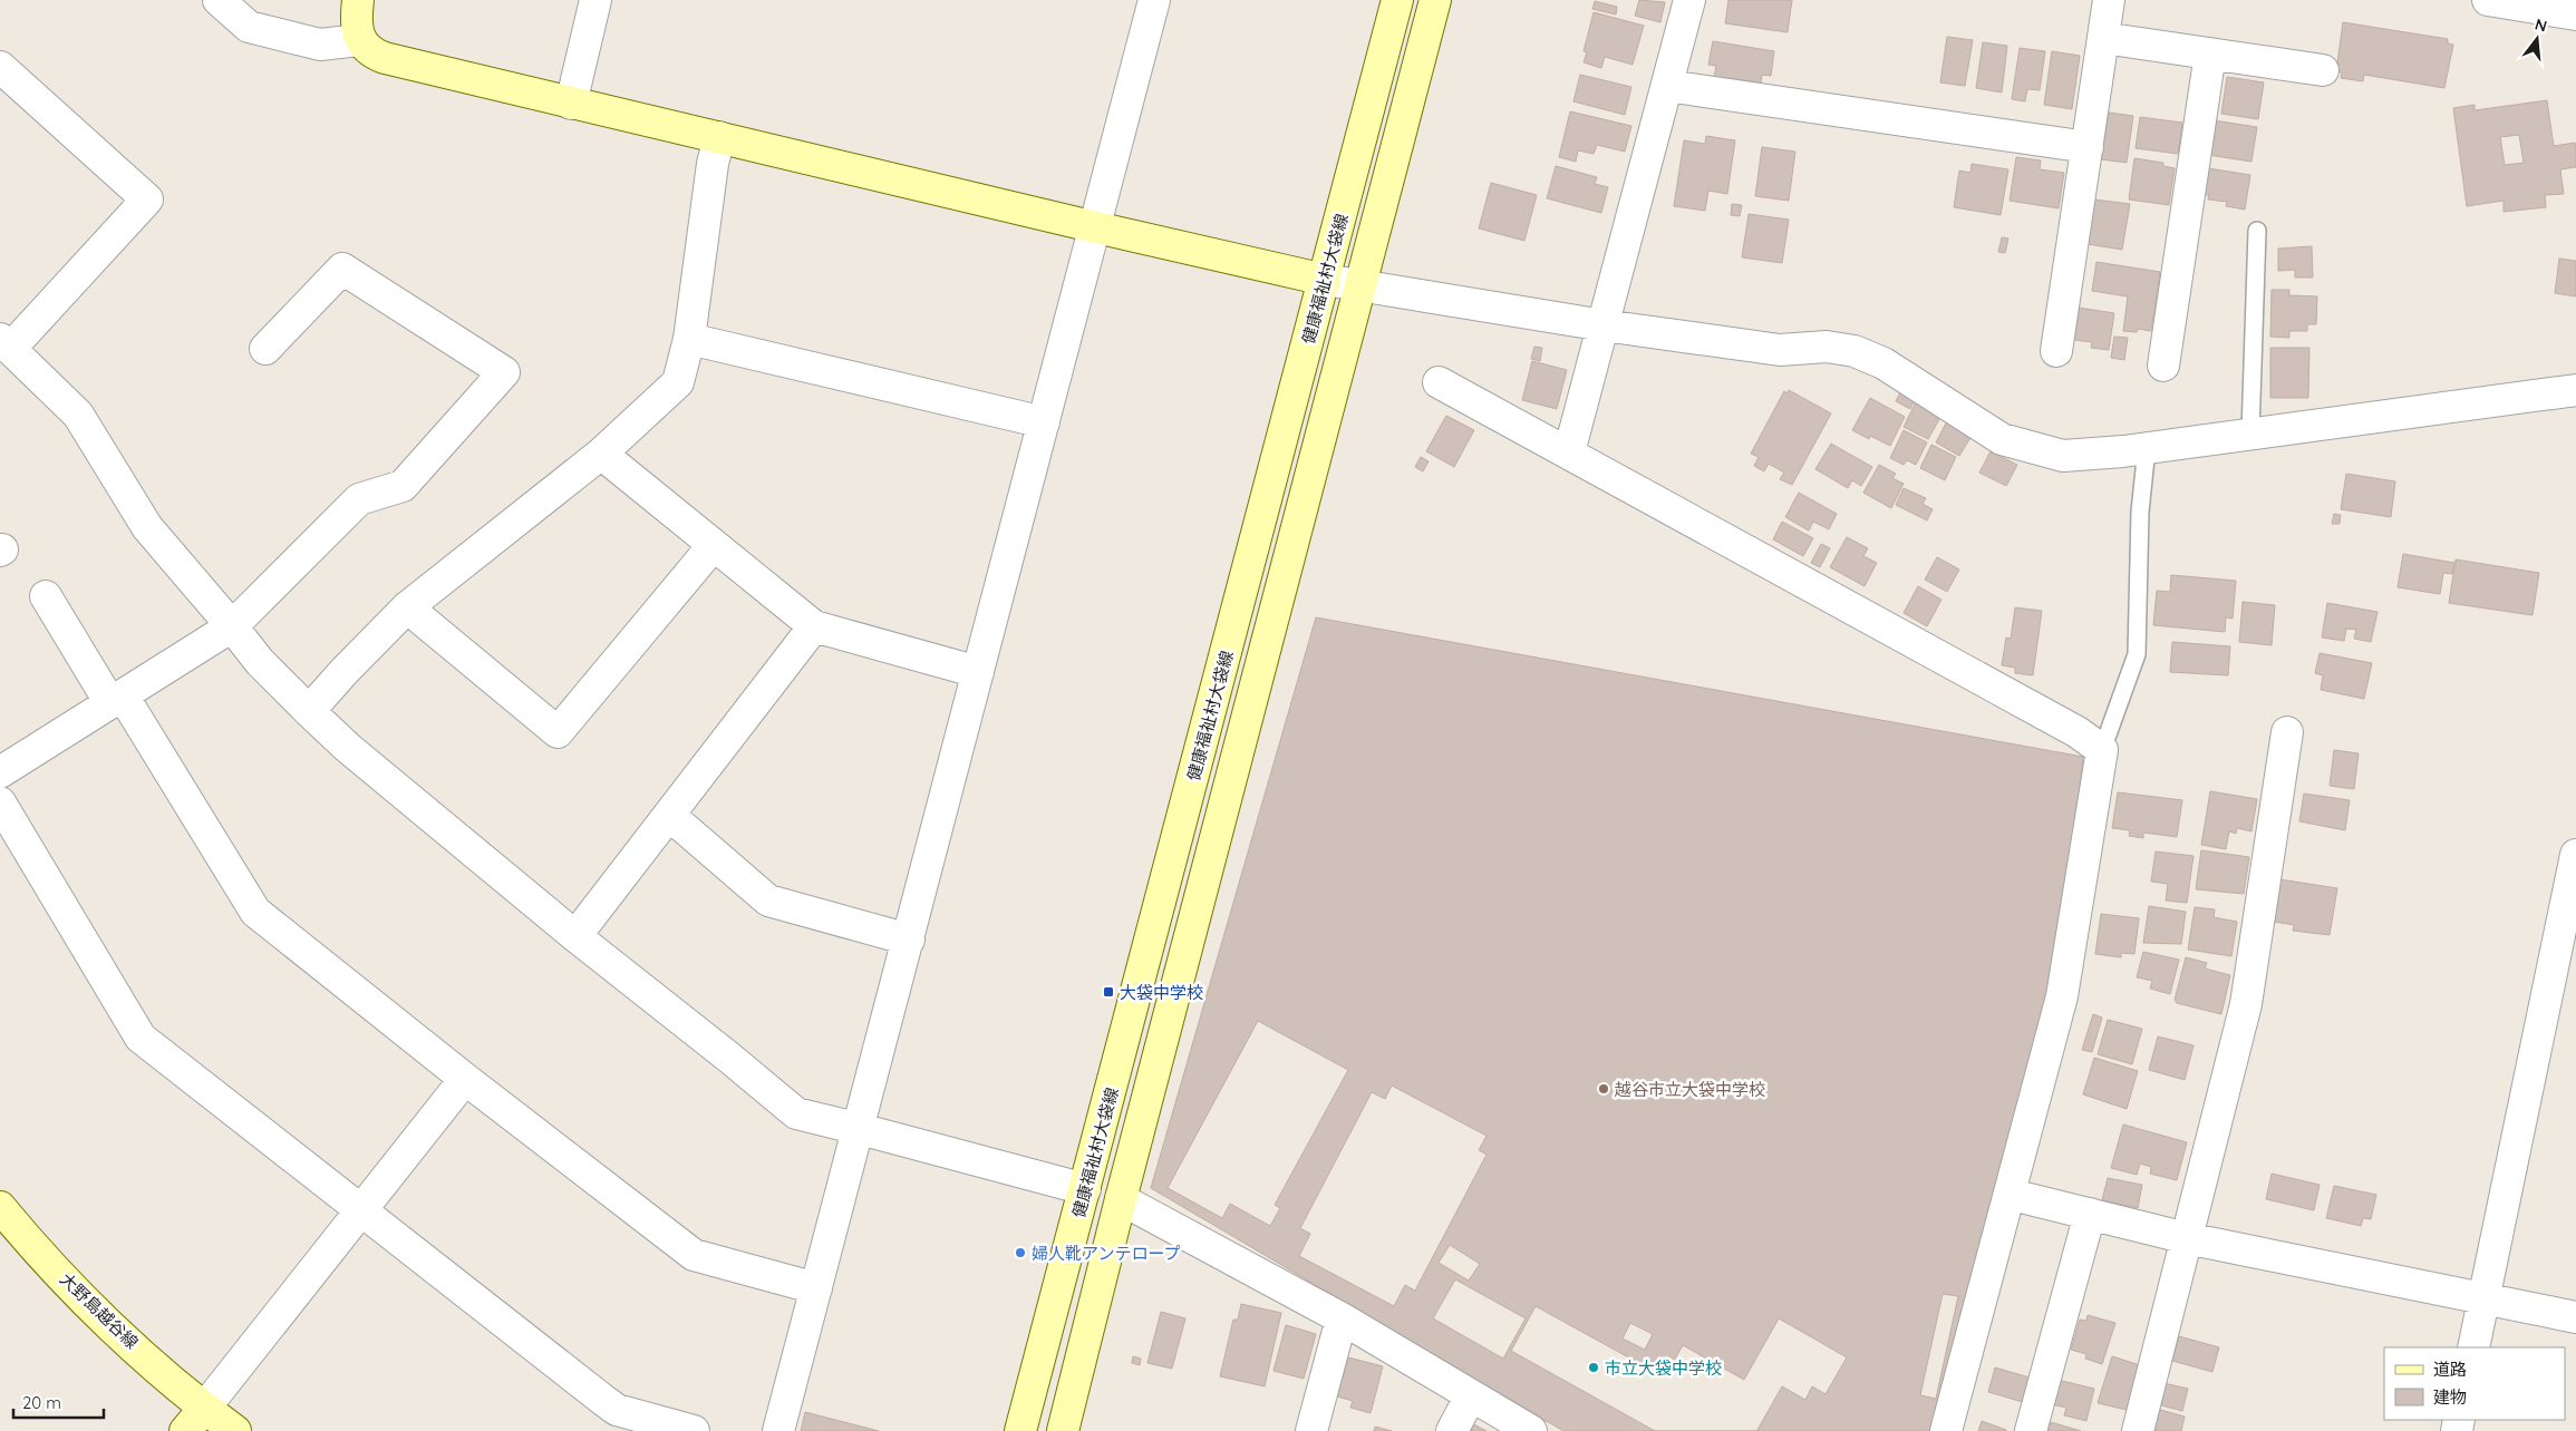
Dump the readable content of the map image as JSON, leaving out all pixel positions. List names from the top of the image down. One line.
{"streets":{"street":["健康福祉村大袋線","大野島越谷線"]},"places":{"transit":["大袋中学校"],"other":["越谷市立大袋中学校","婦人靴アンテロープ","市立大袋中学校"]},"legend":["道路","建物"],"scale_bar":"20 m","north":"top"}
